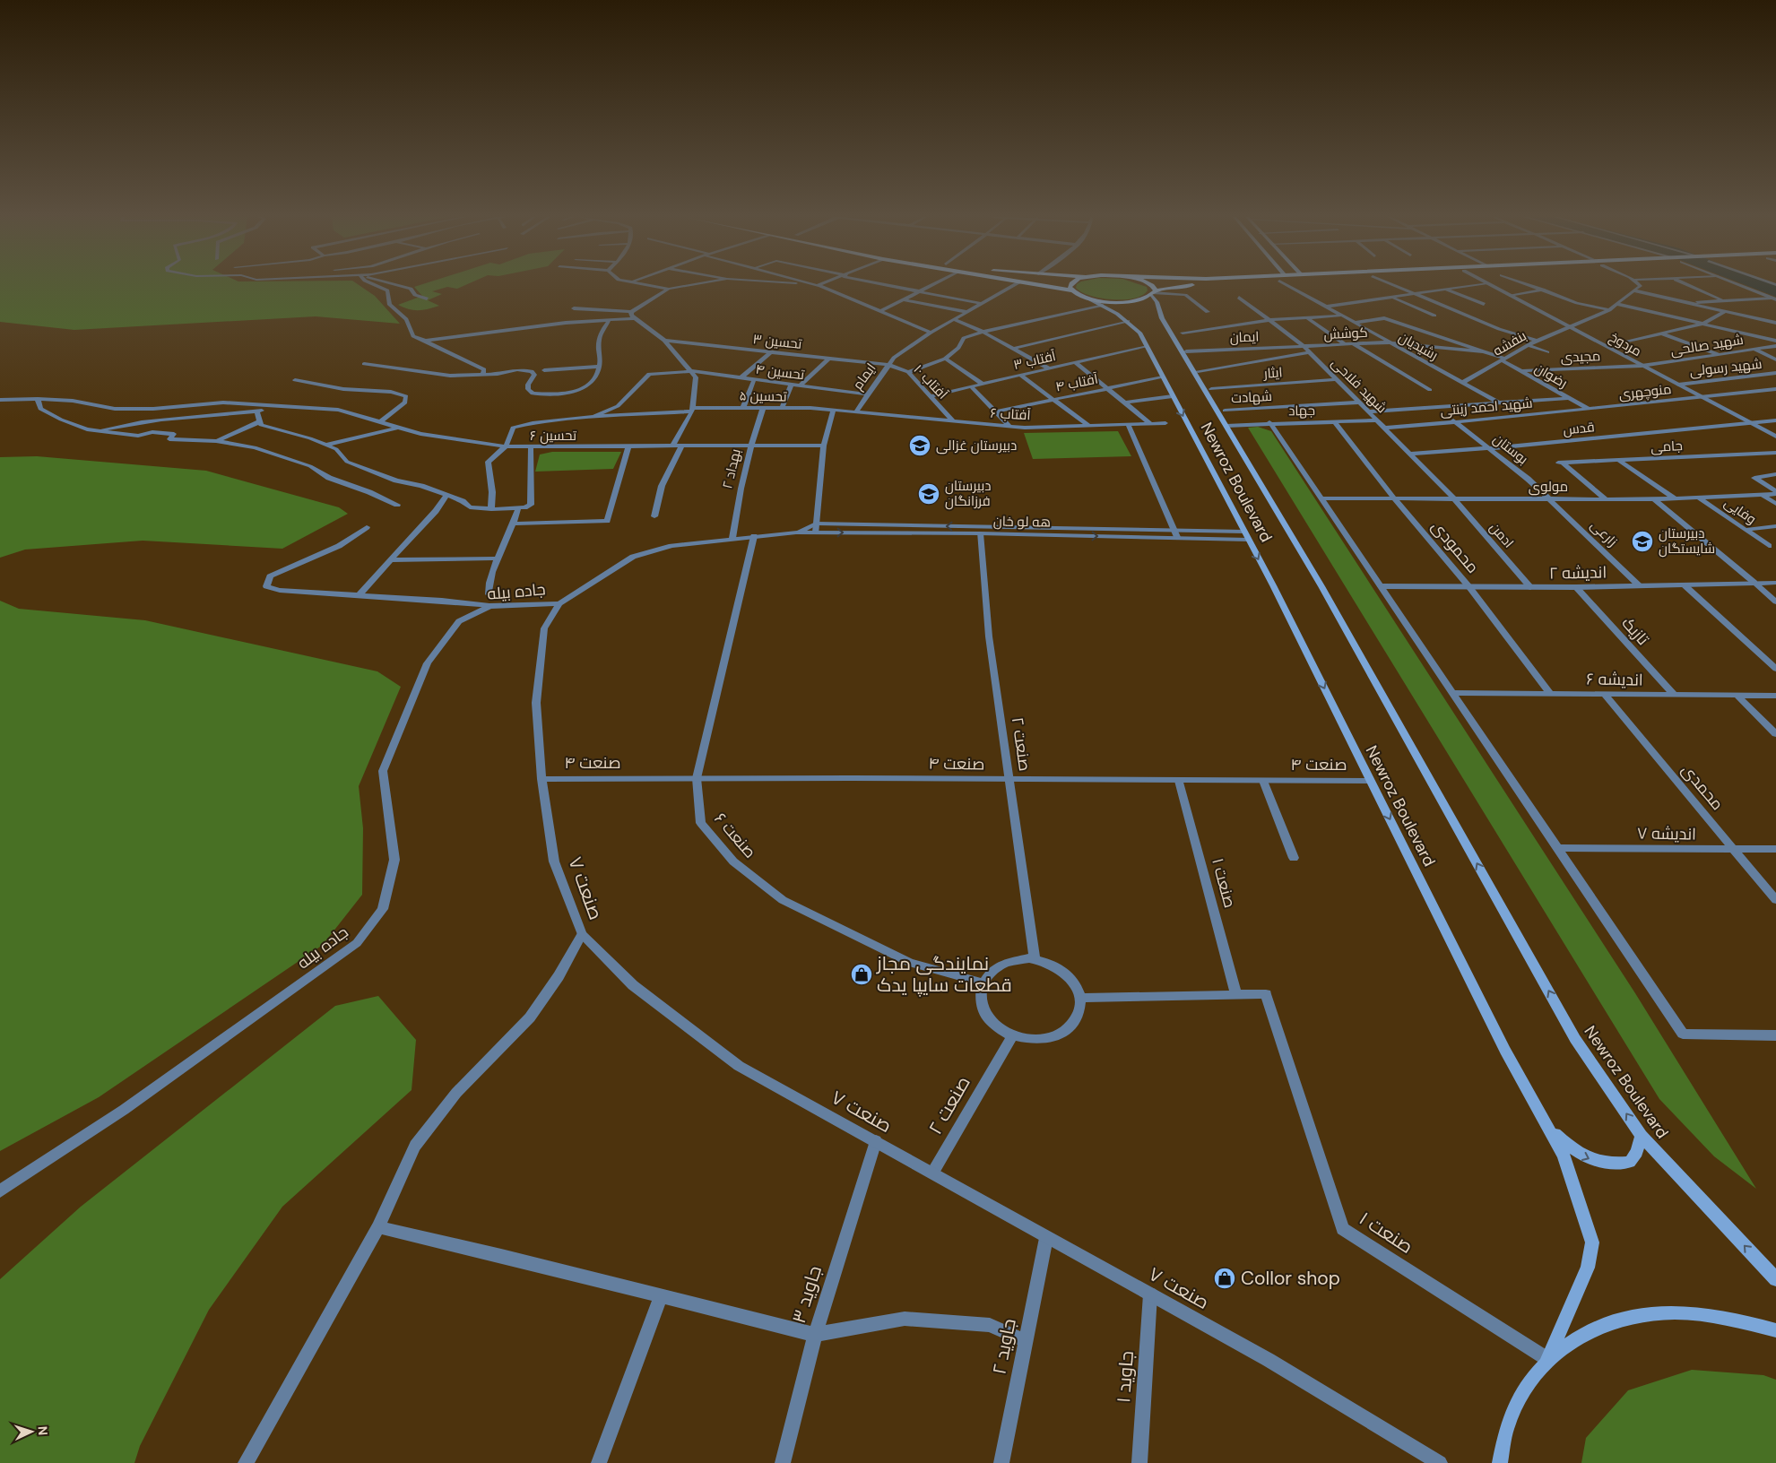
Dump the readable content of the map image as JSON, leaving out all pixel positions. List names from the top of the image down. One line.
{"streets":{"main road":["Newroz Boulevard"],"street":["کوشش","ایمان","تحسین ۳","بنفشه","مردوخ","شهید صالحی","رشیدیان","مجیدی","آفتاب ۳","شهید رسولی","تحسین ۴","ایثار","رضوان","ایمام","آفتاب ۱۰","آفتاب ۴","شهید فلاحی","منوچهری","تحسین ۵","شهادت","شهید احمد زینتی","جهاد","آفتاب ۶","قدس","تحسین ۶","جامی","بوستان","بهداد ۲","مولوی","وفایی","هه لو خان","زارعی","ادمن","محمودی","اندیشه ۲","جاده بیله","تازیک","اندیشه ۶","صنعت ۲","صنعت ۴","محمدی","اندیشه ۷","صنعت ۶","صنعت ۱","صنعت ۷","جاوید ۳","جاوید ۲","جاوید ۱"]},"crossings":[["کوشش","ایمان"],["کوشش","رشیدیان"],["کوشش","رضوان"],["کوشش","شهید فلاحی"],["ایمان","شهید فلاحی"],["تحسین ۳","ایمام"],["تحسین ۳","آفتاب ۱۰"],["بنفشه","مردوخ"],["بنفشه","رشیدیان"],["بنفشه","رضوان"],["مردوخ","شهید صالحی"],["مردوخ","مجیدی"],["مردوخ","شهید رسولی"],["مردوخ","منوچهری"],["مردوخ","قدس"],["شهید صالحی","مجیدی"],["مجیدی","رضوان"],["آفتاب ۳","آفتاب ۱۰"],["آفتاب ۳","Newroz Boulevard"],["تحسین ۴","ایمام"],["تحسین ۴","تحسین ۵"],["ایثار","شهید فلاحی"],["رضوان","منوچهری"],["رضوان","شهید احمد زینتی"],["ایمام","آفتاب ۱۰"],["ایمام","تحسین ۵"],["ایمام","آفتاب ۶"],["آفتاب ۱۰","آفتاب ۶"],["آفتاب ۴","Newroz Boulevard"],["شهید فلاحی","شهادت"],["شهید فلاحی","شهید احمد زینتی"],["شهید فلاحی","جهاد"],["شهید فلاحی","قدس"],["شهید فلاحی","مولوی"],["شهید فلاحی","ادمن"],["منوچهری","شهید احمد زینتی"],["تحسین ۵","بهداد ۲"],["شهید احمد زینتی","بوستان"],["جهاد","Newroz Boulevard"],["جهاد","محمودی"],["قدس","بوستان"],["تحسین ۶","بهداد ۲"],["جامی","مولوی"],["بوستان","مولوی"],["بوستان","زارعی"],["Newroz Boulevard","هه لو خان"],["Newroz Boulevard","صنعت ۴"],["Newroz Boulevard","صنعت ۱"],["مولوی","وفایی"],["مولوی","زارعی"],["مولوی","ادمن"],["مولوی","محمودی"],["هه لو خان","صنعت ۲"],["زارعی","اندیشه ۲"],["ادمن","اندیشه ۲"],["محمودی","اندیشه ۲"],["محمودی","اندیشه ۶"],["اندیشه ۲","تازیک"],["جاده بیله","صنعت ۷"],["تازیک","اندیشه ۶"],["اندیشه ۶","محمدی"],["صنعت ۲","صنعت ۴"],["صنعت ۲","صنعت ۶"],["صنعت ۲","صنعت ۷"],["صنعت ۴","صنعت ۶"],["صنعت ۴","صنعت ۱"],["صنعت ۴","صنعت ۷"],["محمدی","اندیشه ۷"],["صنعت ۷","جاوید ۳"],["صنعت ۷","جاوید ۲"],["صنعت ۷","جاوید ۱"]],"places":{"school or university":["دبیرستان غزالی","دبیرستان فرزانگان","دبیرستان شایستگان"],"shop":["نمایندگی مجاز قطعات سایپا یدک","Collor shop"]},"north":"right"}
